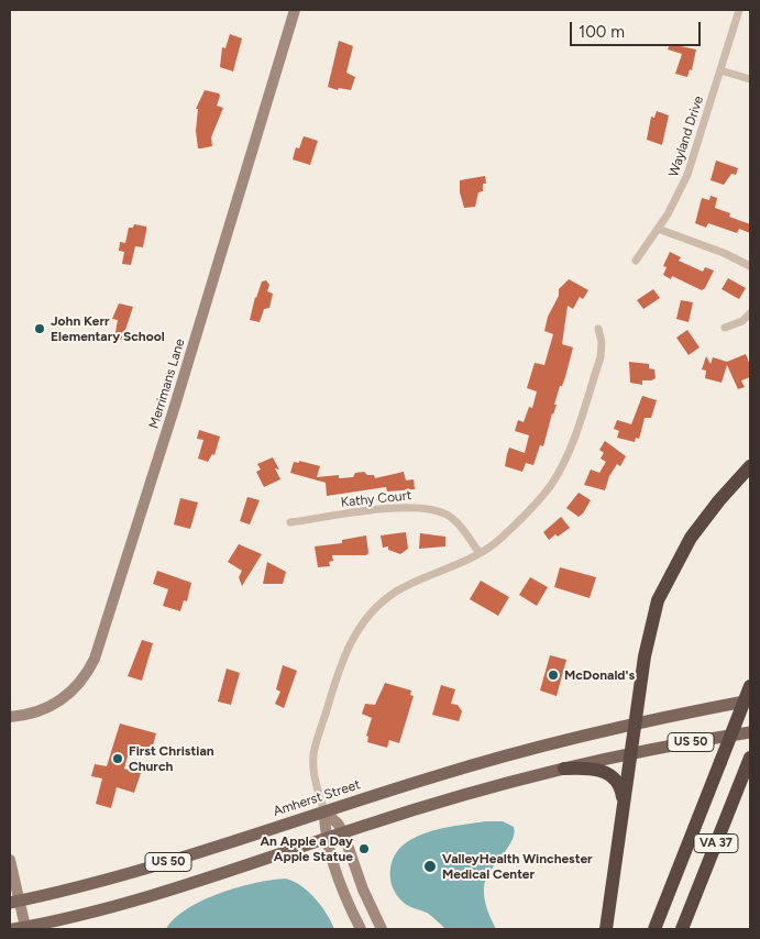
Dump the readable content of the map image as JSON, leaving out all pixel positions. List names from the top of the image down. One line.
{"streets":{"highway":["VA 37"],"main road":["Merrimans Lane","US 50","Amherst Street"],"street":["Wayland Drive","Kathy Court"]},"crossings":[["US 50","Amherst Street"]],"places":["John Kerr Elementary School","McDonald's","First Christian Church","An Apple a Day Apple Statue","ValleyHealth Winchester Medical Center"],"scale_bar":"100 m"}
